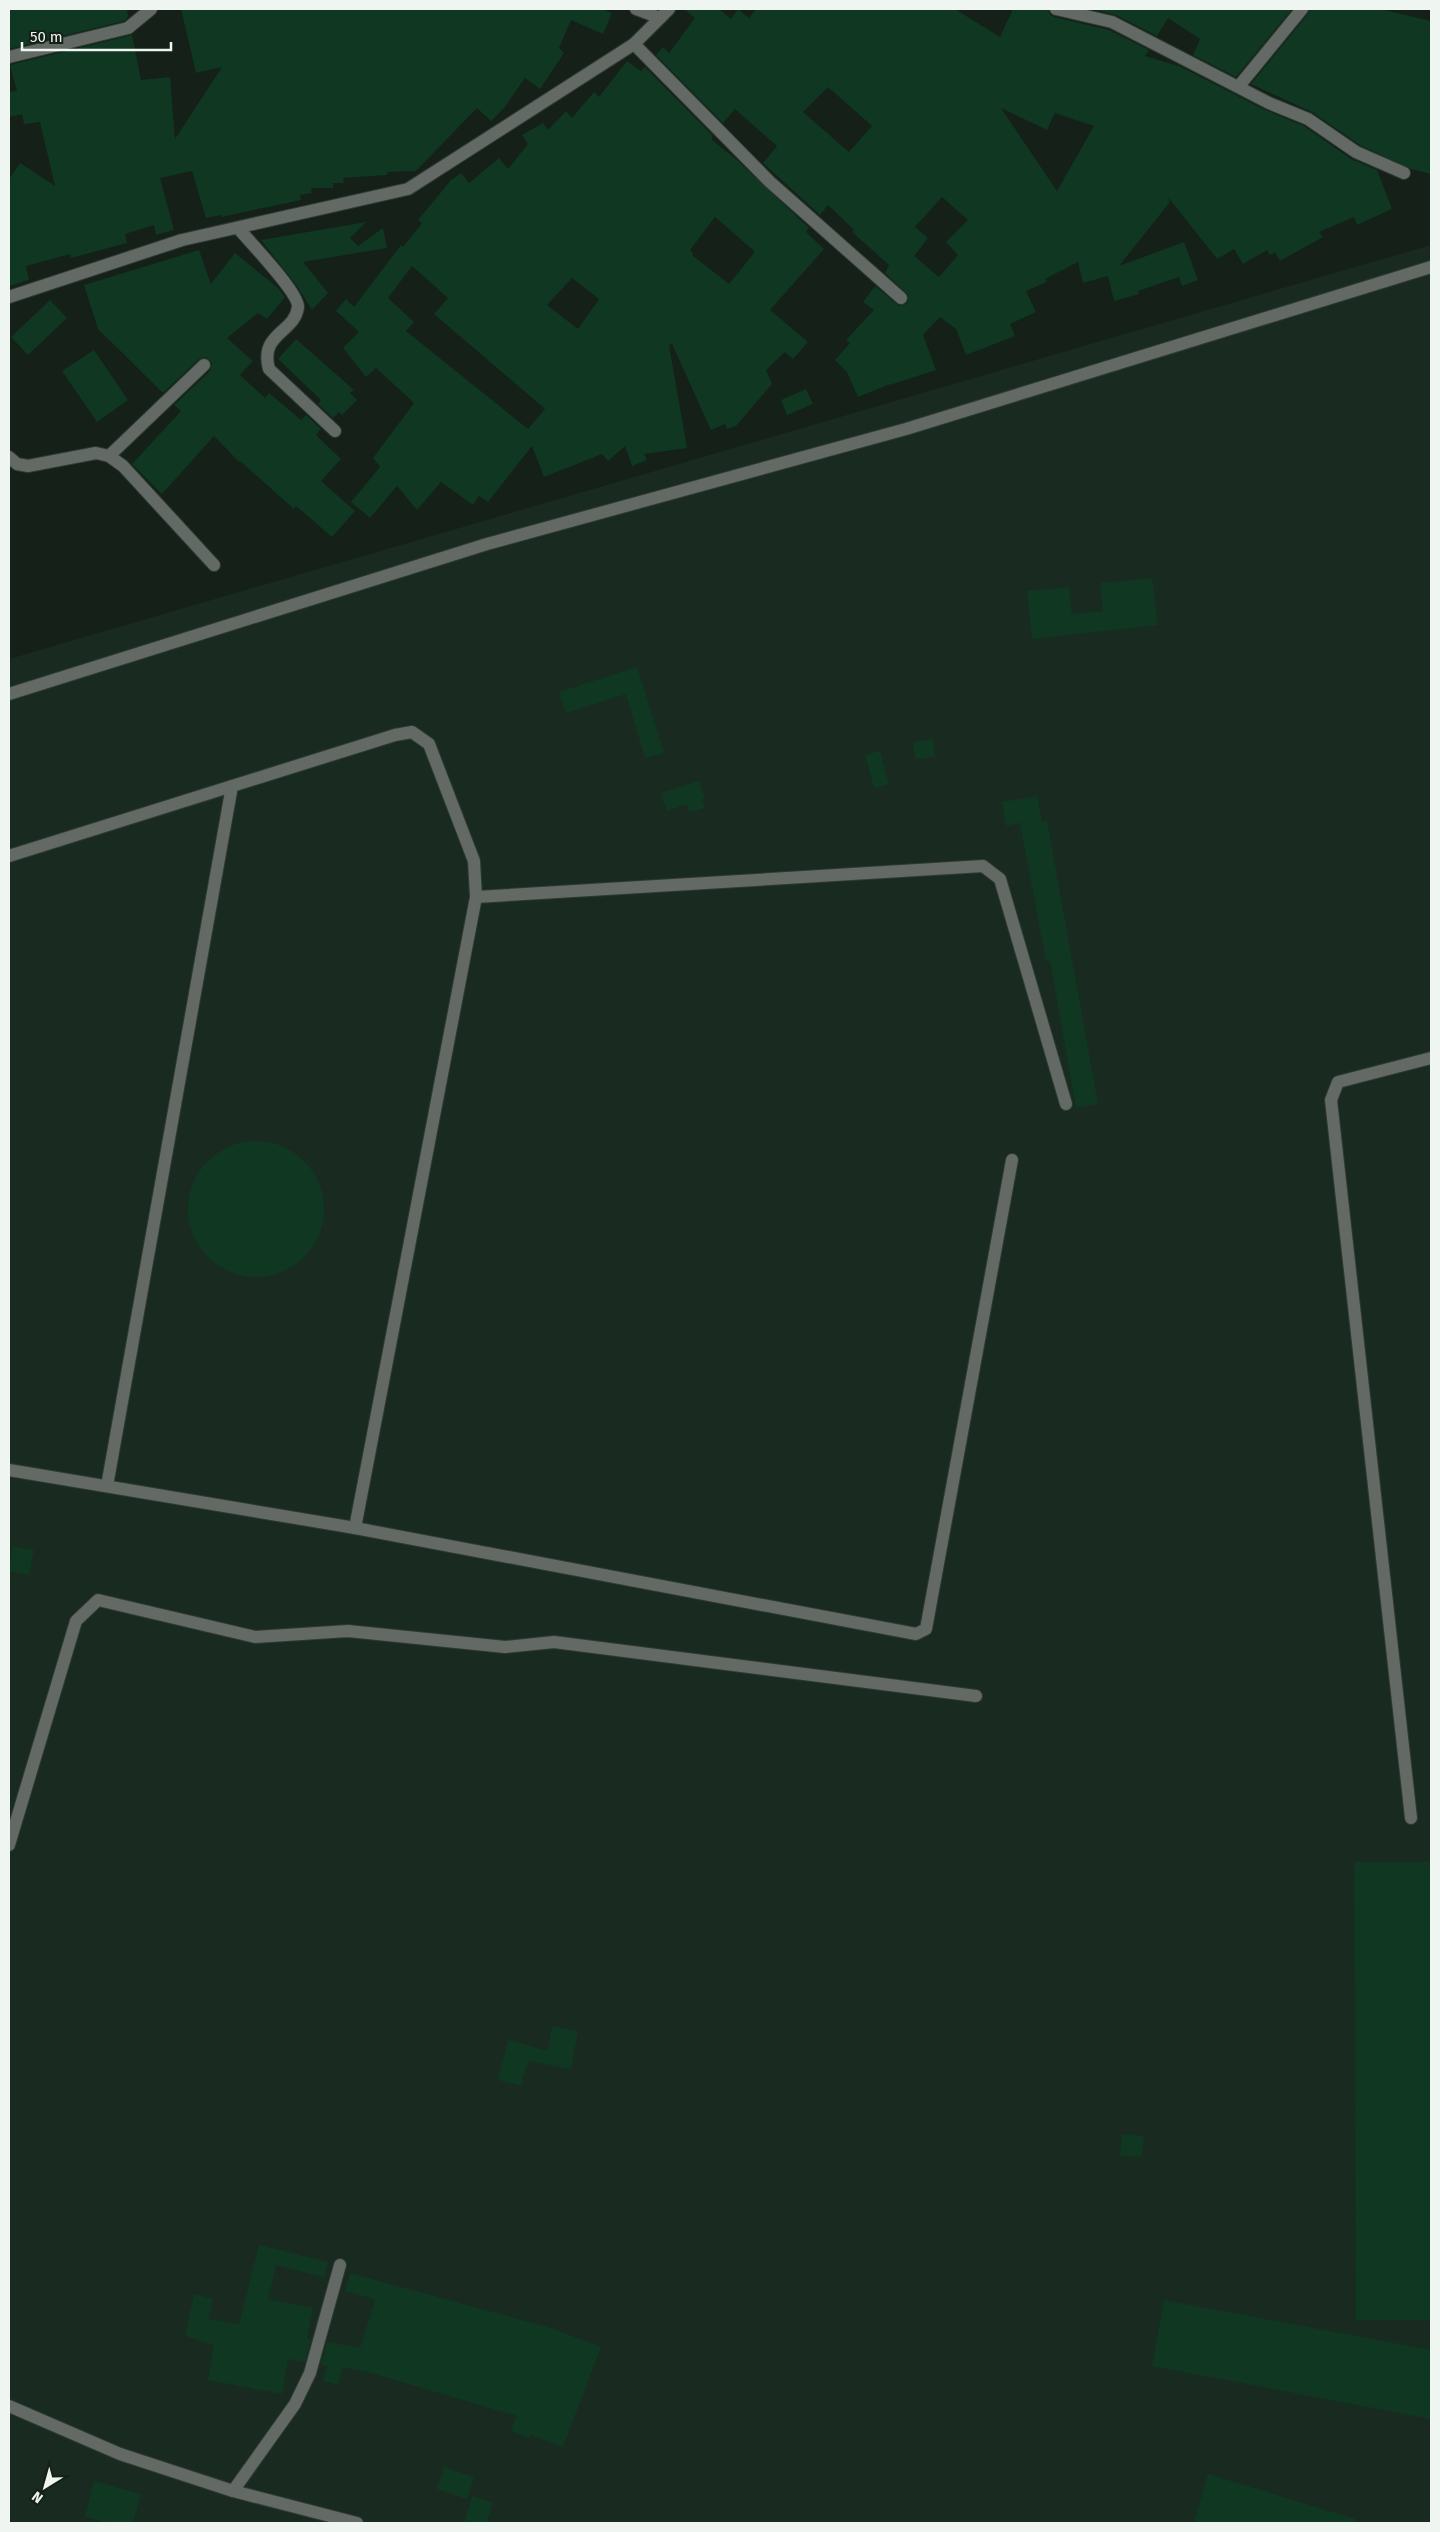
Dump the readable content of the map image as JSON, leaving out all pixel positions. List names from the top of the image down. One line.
{"scale_bar":"50 m","north":"bottom left"}
